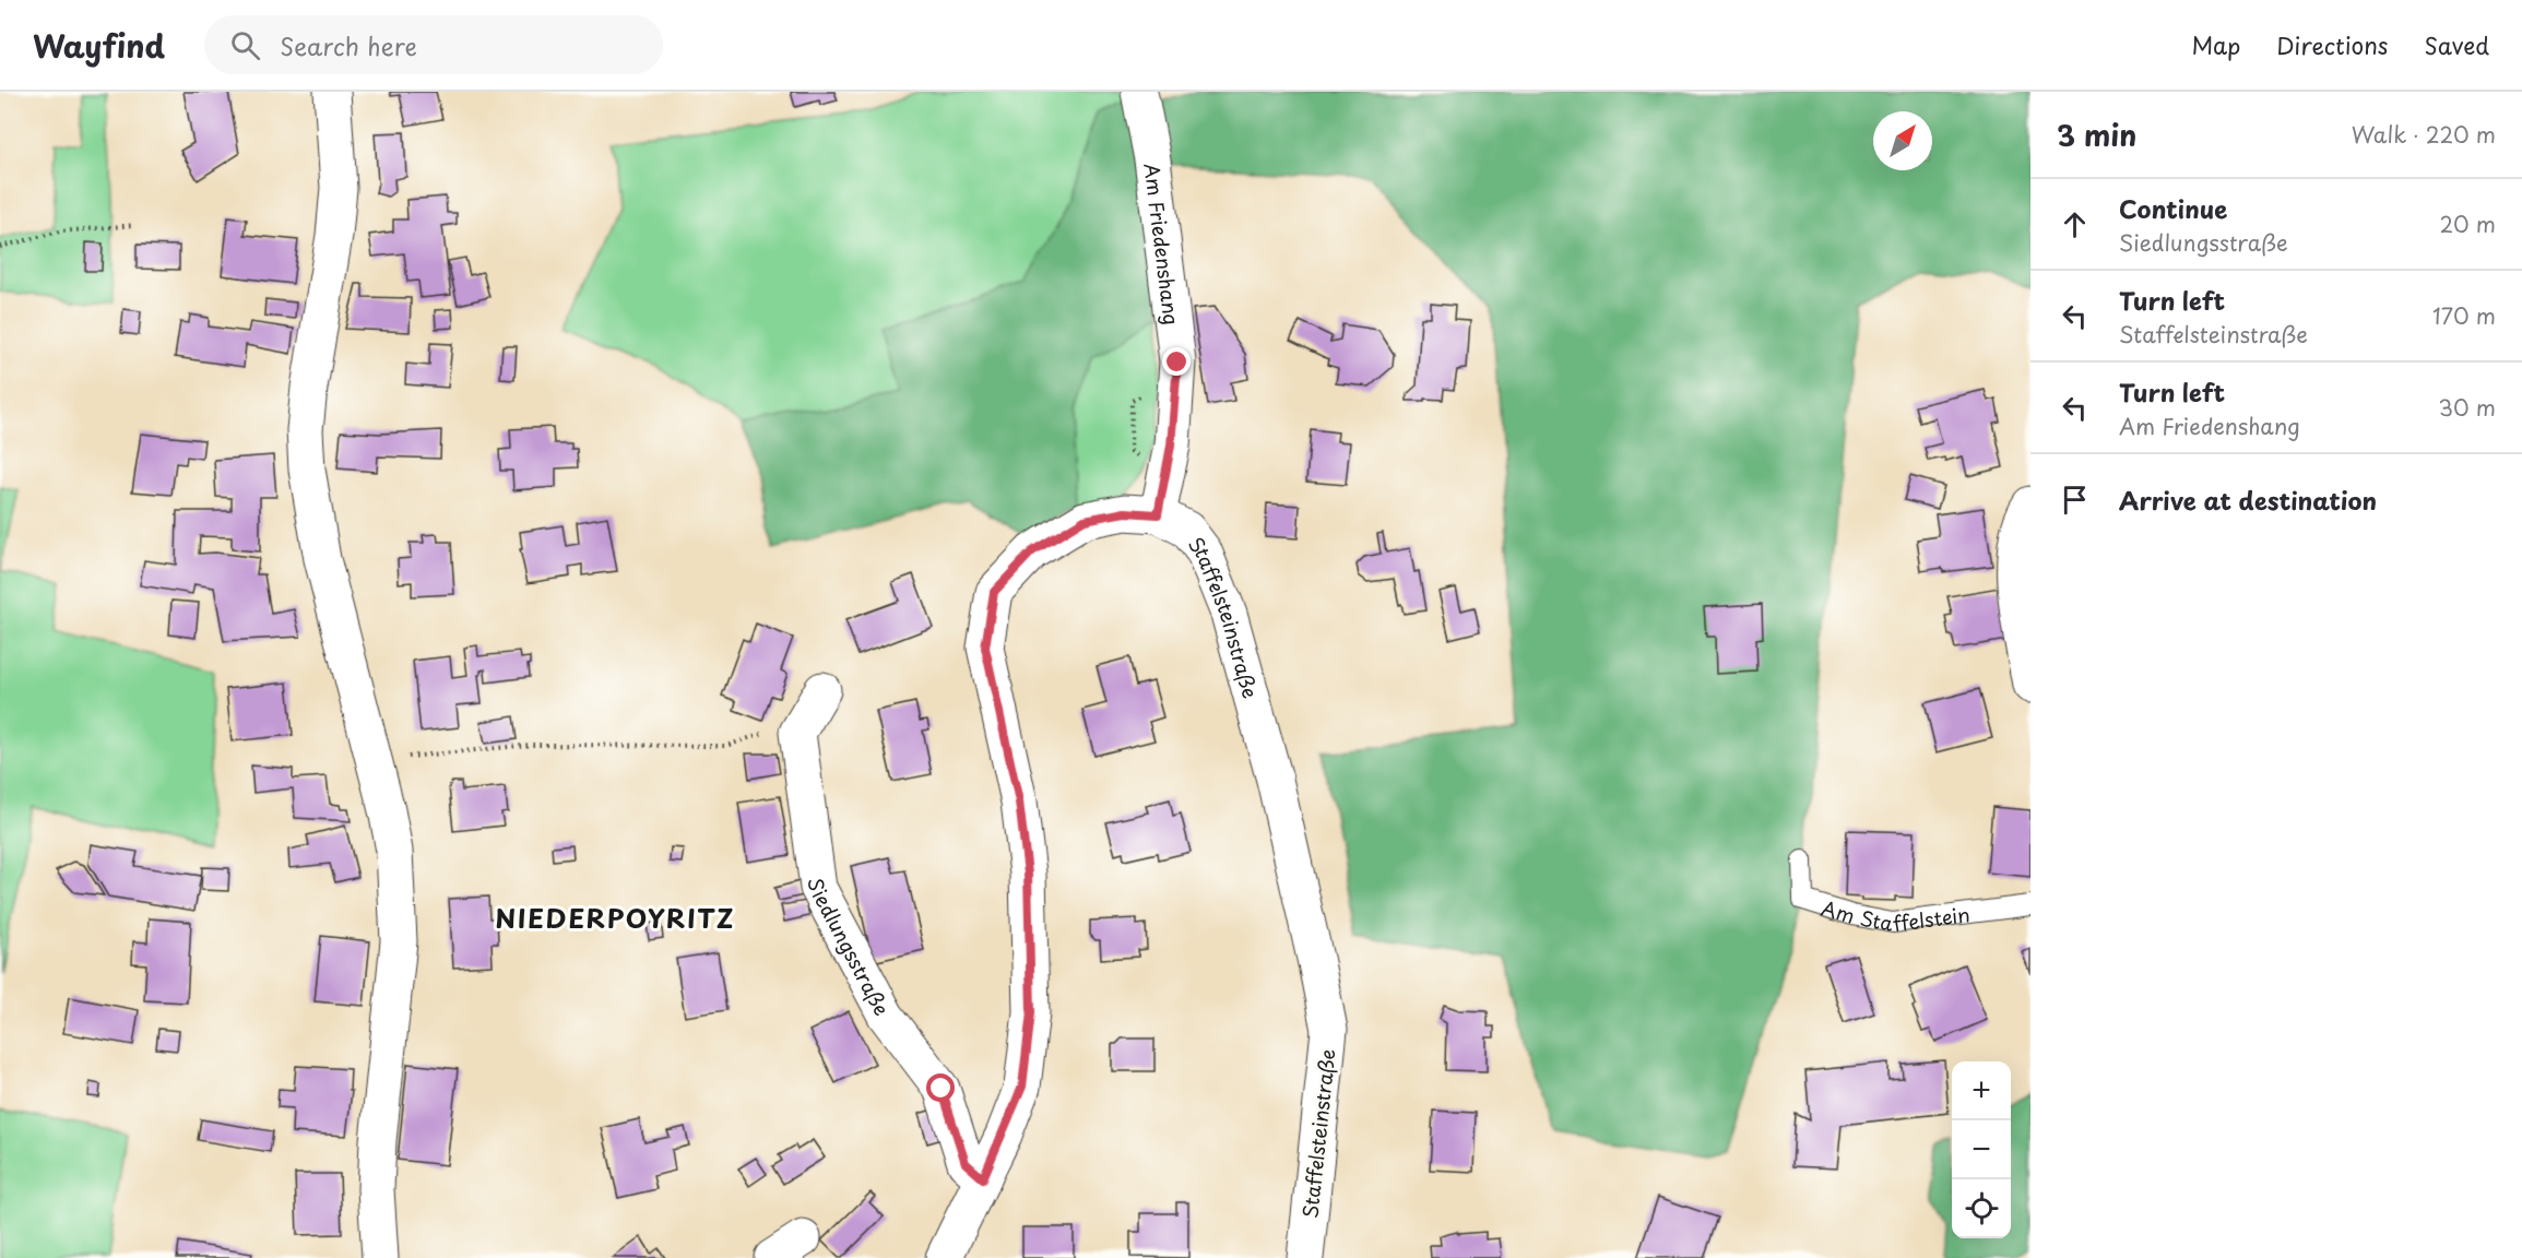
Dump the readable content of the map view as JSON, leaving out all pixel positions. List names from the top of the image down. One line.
{"streets":{"street":["Am Friedenshang","Staffelsteinstraße","Siedlungsstraße"],"lane":["Am Staffelstein"]},"crossings":[["Am Friedenshang","Staffelsteinstraße"],["Staffelsteinstraße","Siedlungsstraße"]],"districts":["NIEDERPOYRITZ"],"north":"top right","page":{"header":"Wayfind","search":"Search here","nav":["Map","Directions","Saved"],"heading":["3 min","Walk · 220 m"],"list":[["Continue","Siedlungsstraße","20 m"],["Turn left","Staffelsteinstraße","170 m"],["Turn left","Am Friedenshang","30 m"],"Arrive at destination"],"map_buttons":["+","−"]}}
